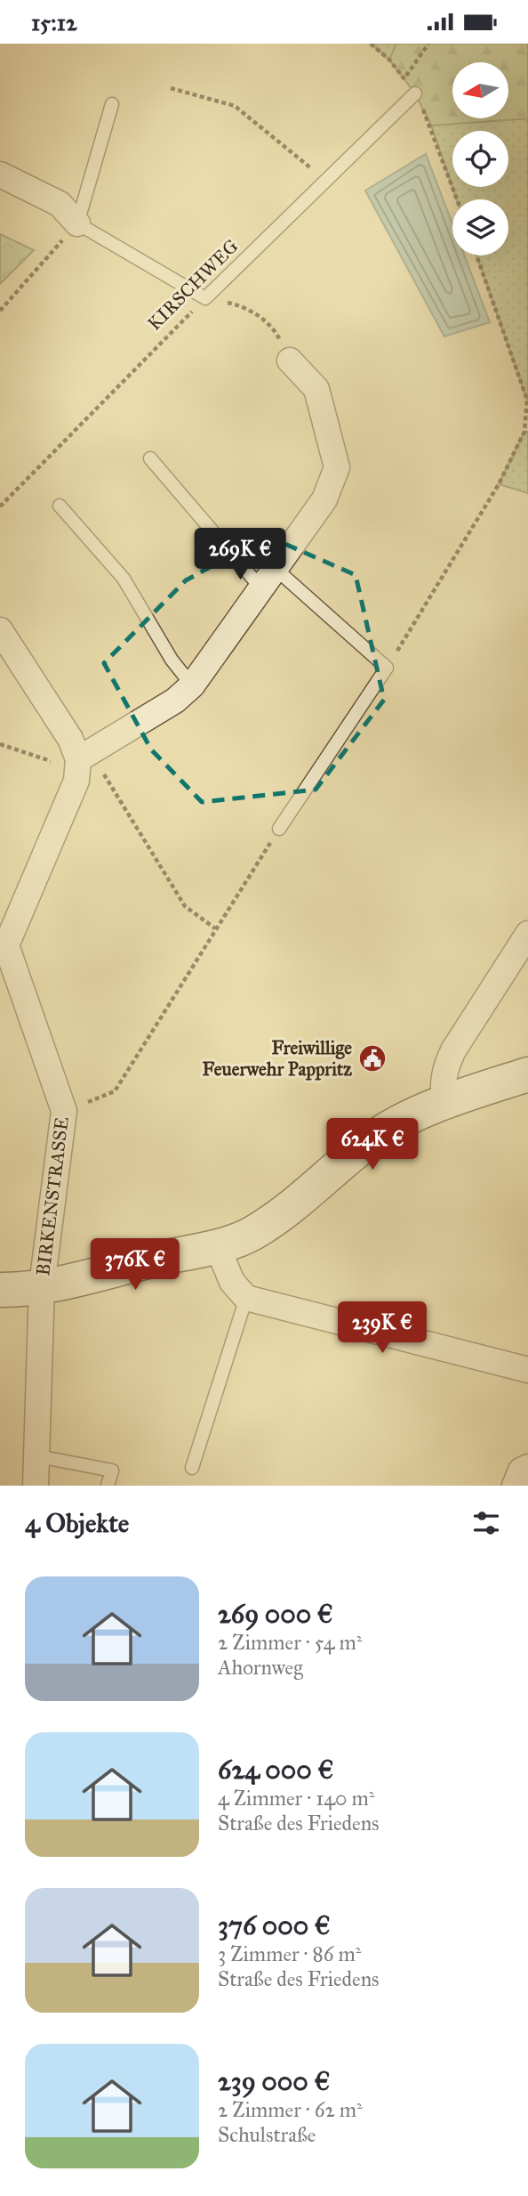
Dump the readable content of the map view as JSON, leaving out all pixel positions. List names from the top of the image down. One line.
{"streets":{"street":["BIRKENSTRASSE"],"lane":["KIRSCHWEG"]},"places":{"public building":["Freiwillige Feuerwehr Pappritz"]},"north":"left","page":{"status":"15:12","price":["269K €","624K €","376K €","239K €"],"heading":"4 Objekte","list":[{"name":"269 000 €","note":"2 Zimmer · 54 m² · Ahornweg"},{"name":"624 000 €","note":"4 Zimmer · 140 m² · Straße des Friedens"},{"name":"376 000 €","note":"3 Zimmer · 86 m² · Straße des Friedens"},{"name":"239 000 €","note":"2 Zimmer · 62 m² · Schulstraße"}]}}
